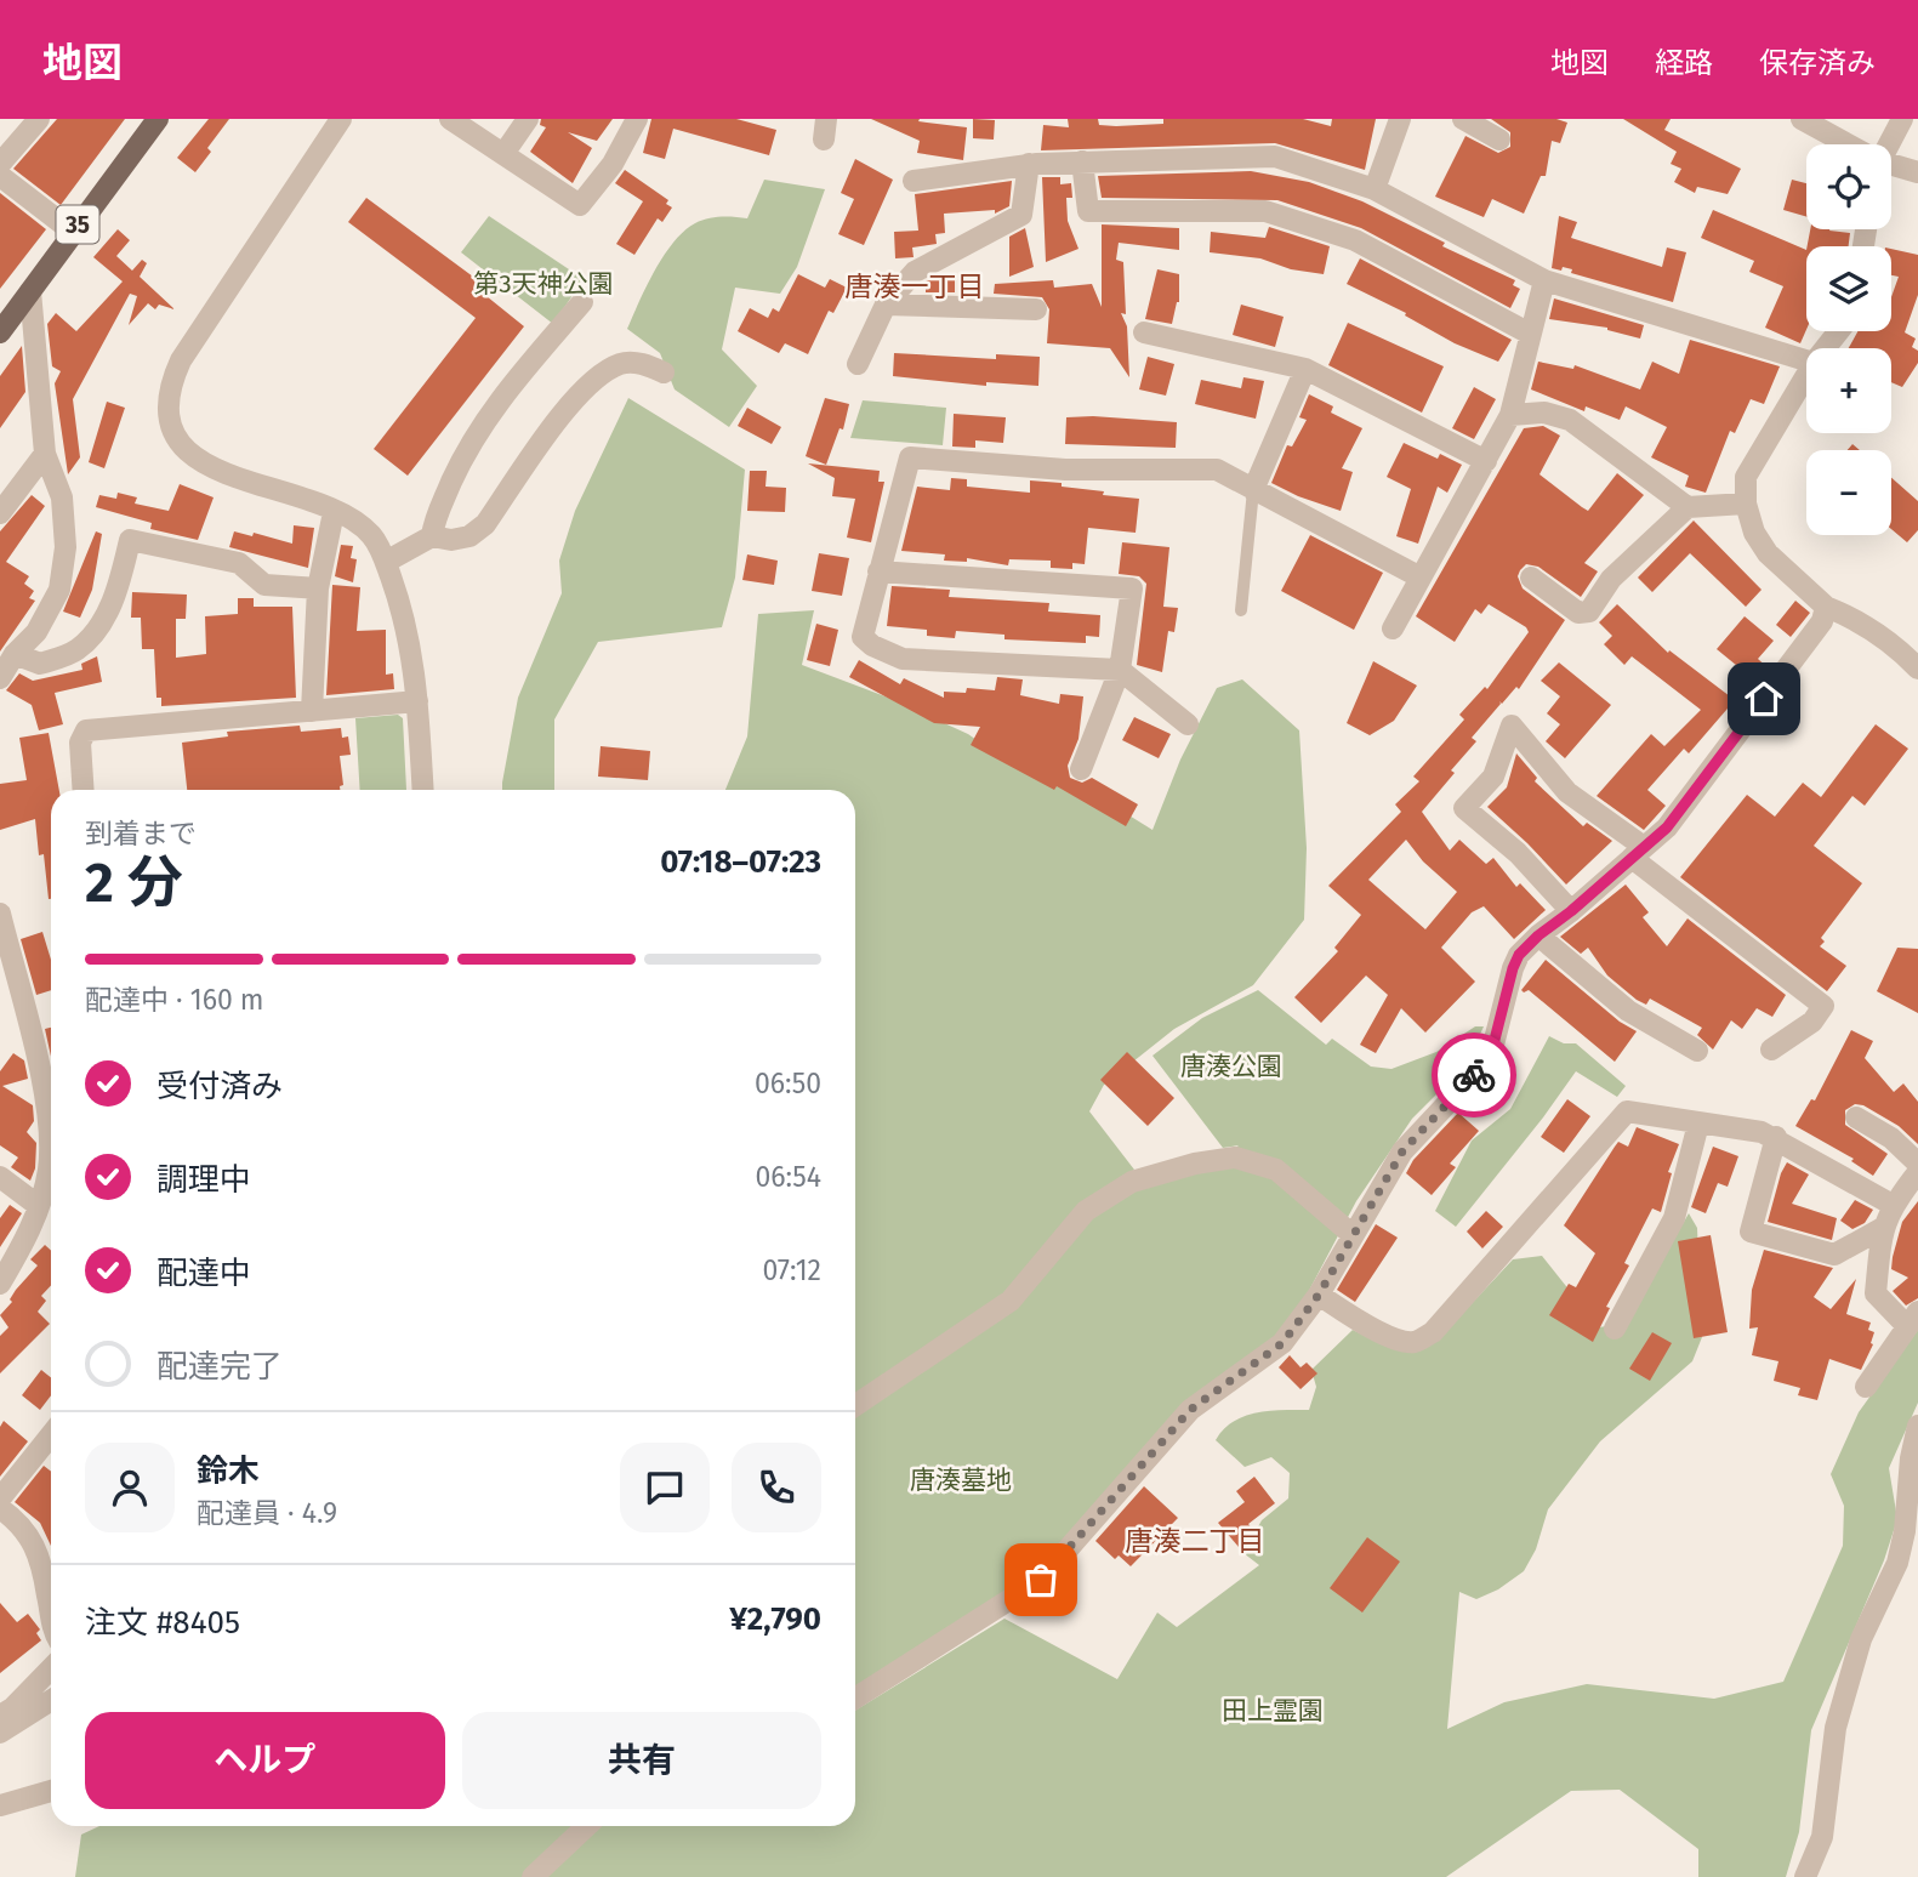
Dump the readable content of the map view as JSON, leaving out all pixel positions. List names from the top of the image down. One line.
{"streets":{"main road":["35"]},"districts":["唐湊一丁目","唐湊二丁目"],"parks":["第3天神公園","唐湊公園","唐湊墓地","田上霊園"],"page":{"header":"地図","nav":["地図","経路","保存済み"],"map_buttons":["+","−"],"heading":["2 分","到着まで","07:18–07:23"],"panel":["鈴木","配達員 · 4.9","注文 #8405","¥2,790"],"bar":"配達中 · 160 m","list":[["受付済み","06:50"],["調理中","06:54"],["配達中","07:12"],"配達完了"],"buttons":["ヘルプ","共有"]}}
